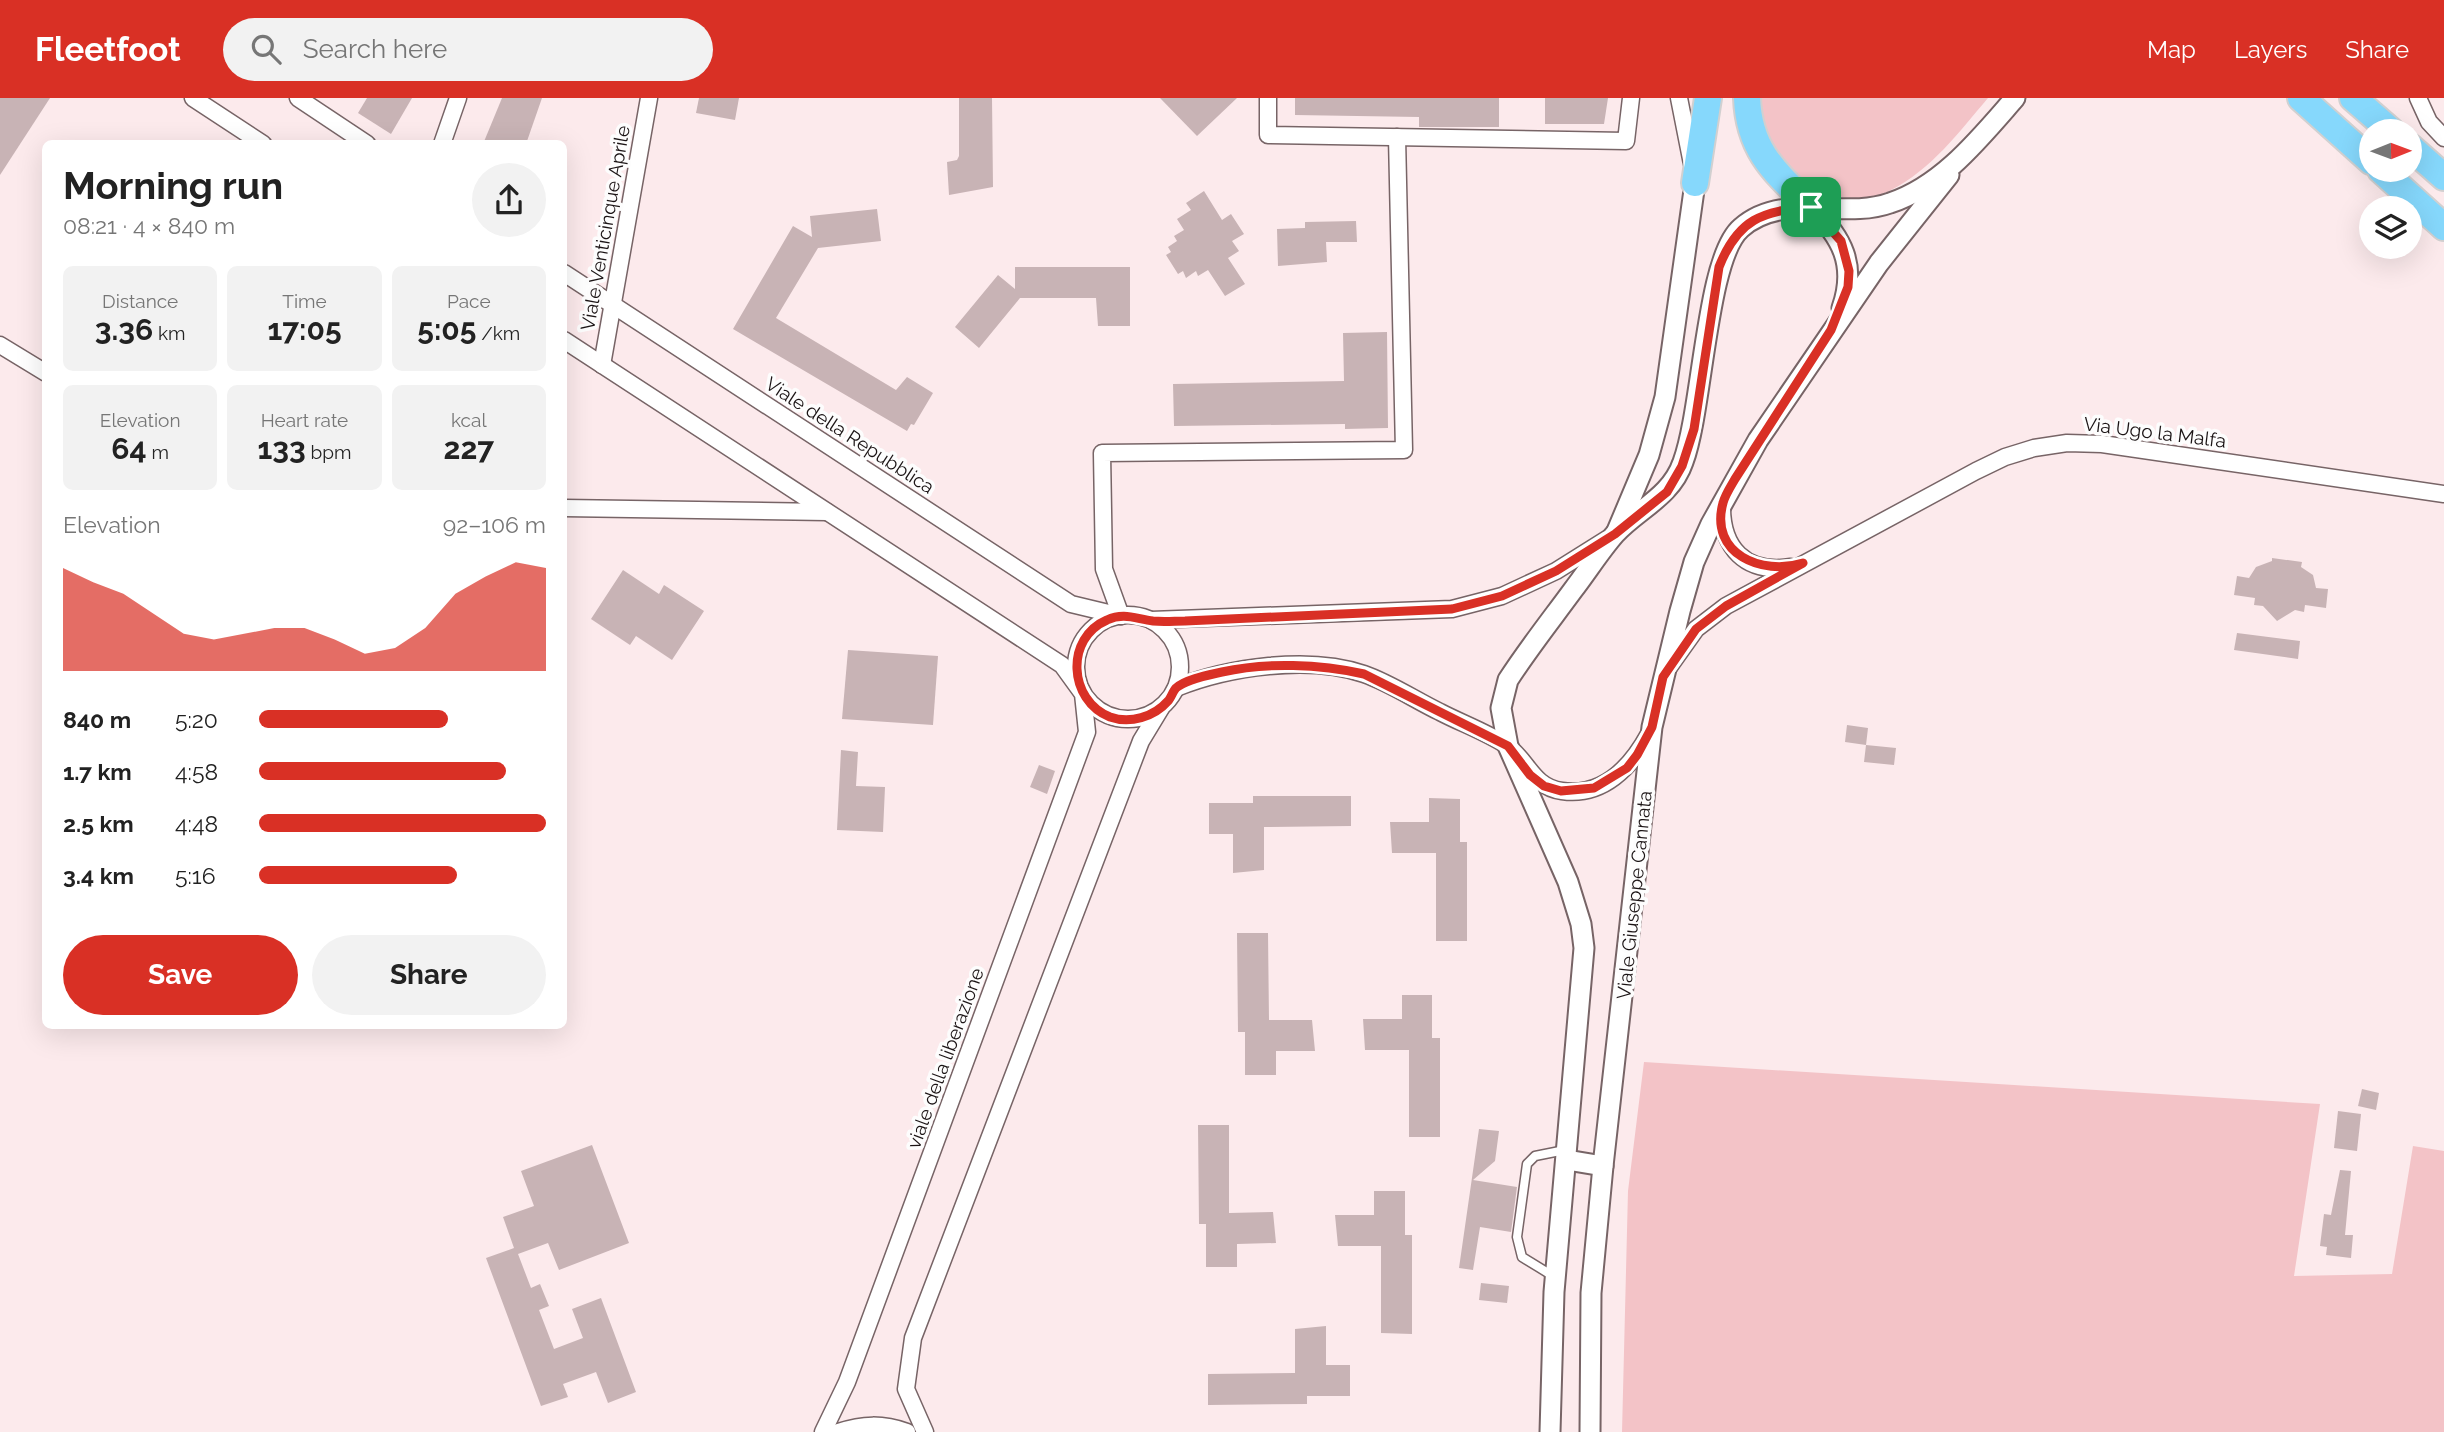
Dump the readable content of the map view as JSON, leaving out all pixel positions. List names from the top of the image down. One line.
{"streets":{"street":["Viale Venticinque Aprile","Via Ugo la Malfa","Viale della Repubblica","Viale Giuseppe Cannata","viale della liberazione"]},"crossings":[["Viale Venticinque Aprile","Viale della Repubblica"],["Via Ugo la Malfa","Viale Giuseppe Cannata"],["Viale della Repubblica","viale della liberazione"]],"north":"right","page":{"header":"Fleetfoot","search":"Search here","nav":["Map","Layers","Share"],"heading":["Morning run","08:21 · 4 × 840 m"],"stats":[["Distance","3.36 km"],["Time","17:05"],["Pace","5:05 /km"],["Elevation","64 m"],["Heart rate","133 bpm"],["kcal","227"]],"chart":["Elevation","92–106 m"],"list":[{"name":"840 m","note":"5:20"},{"name":"1.7 km","note":"4:58"},{"name":"2.5 km","note":"4:48"},{"name":"3.4 km","note":"5:16"}],"buttons":["Save","Share"]}}
